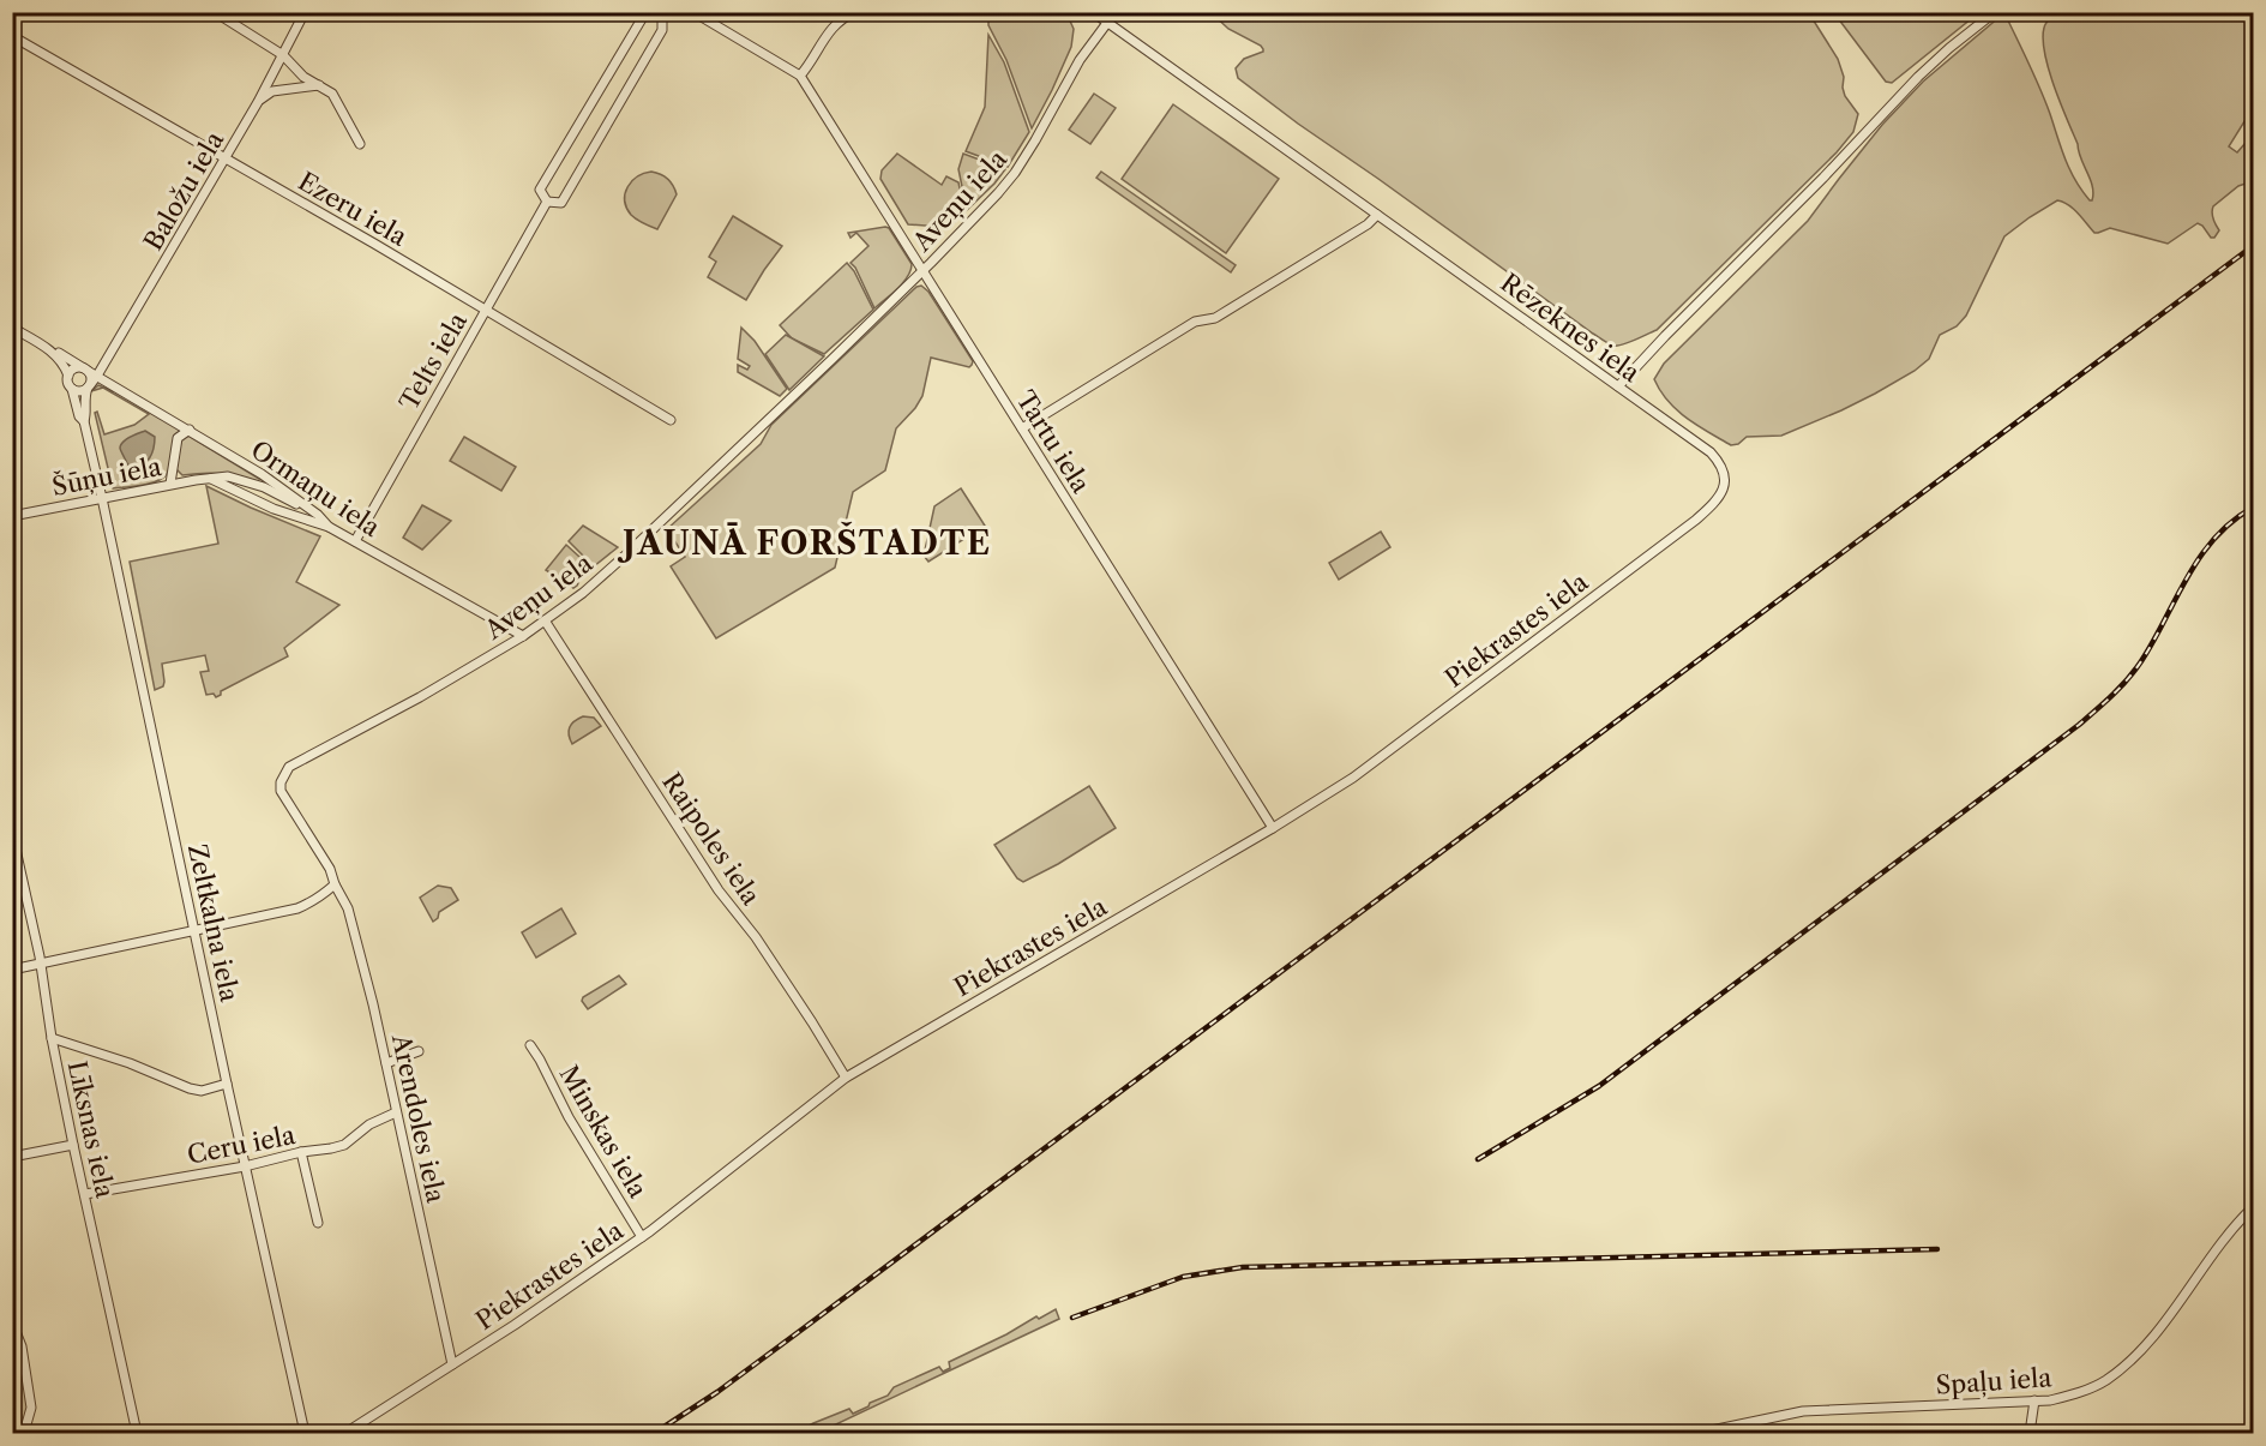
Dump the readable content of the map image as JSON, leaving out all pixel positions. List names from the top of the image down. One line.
{"streets":{"street":["Baložu iela","Aveņu iela","Ezeru iela","Rēzeknes iela","Telts iela","Tartu iela","Šūņu iela","Ormaņu iela","Piekrastes iela","Raipoles iela","Zeltkalna iela","Arendoles iela","Līksnas iela","Minskas iela","Ceru iela","Spaļu iela"]},"crossings":[["Baložu iela","Ezeru iela"],["Baložu iela","Ormaņu iela"],["Aveņu iela","Rēzeknes iela"],["Aveņu iela","Tartu iela"],["Aveņu iela","Ormaņu iela"],["Aveņu iela","Raipoles iela"],["Aveņu iela","Arendoles iela"],["Ezeru iela","Telts iela"],["Rēzeknes iela","Piekrastes iela"],["Telts iela","Ormaņu iela"],["Tartu iela","Piekrastes iela"],["Šūņu iela","Ormaņu iela"],["Šūņu iela","Zeltkalna iela"],["Piekrastes iela","Raipoles iela"],["Piekrastes iela","Arendoles iela"],["Piekrastes iela","Minskas iela"],["Zeltkalna iela","Ceru iela"],["Arendoles iela","Ceru iela"],["Līksnas iela","Ceru iela"]],"districts":["JAUNĀ FORŠTADTE"]}
